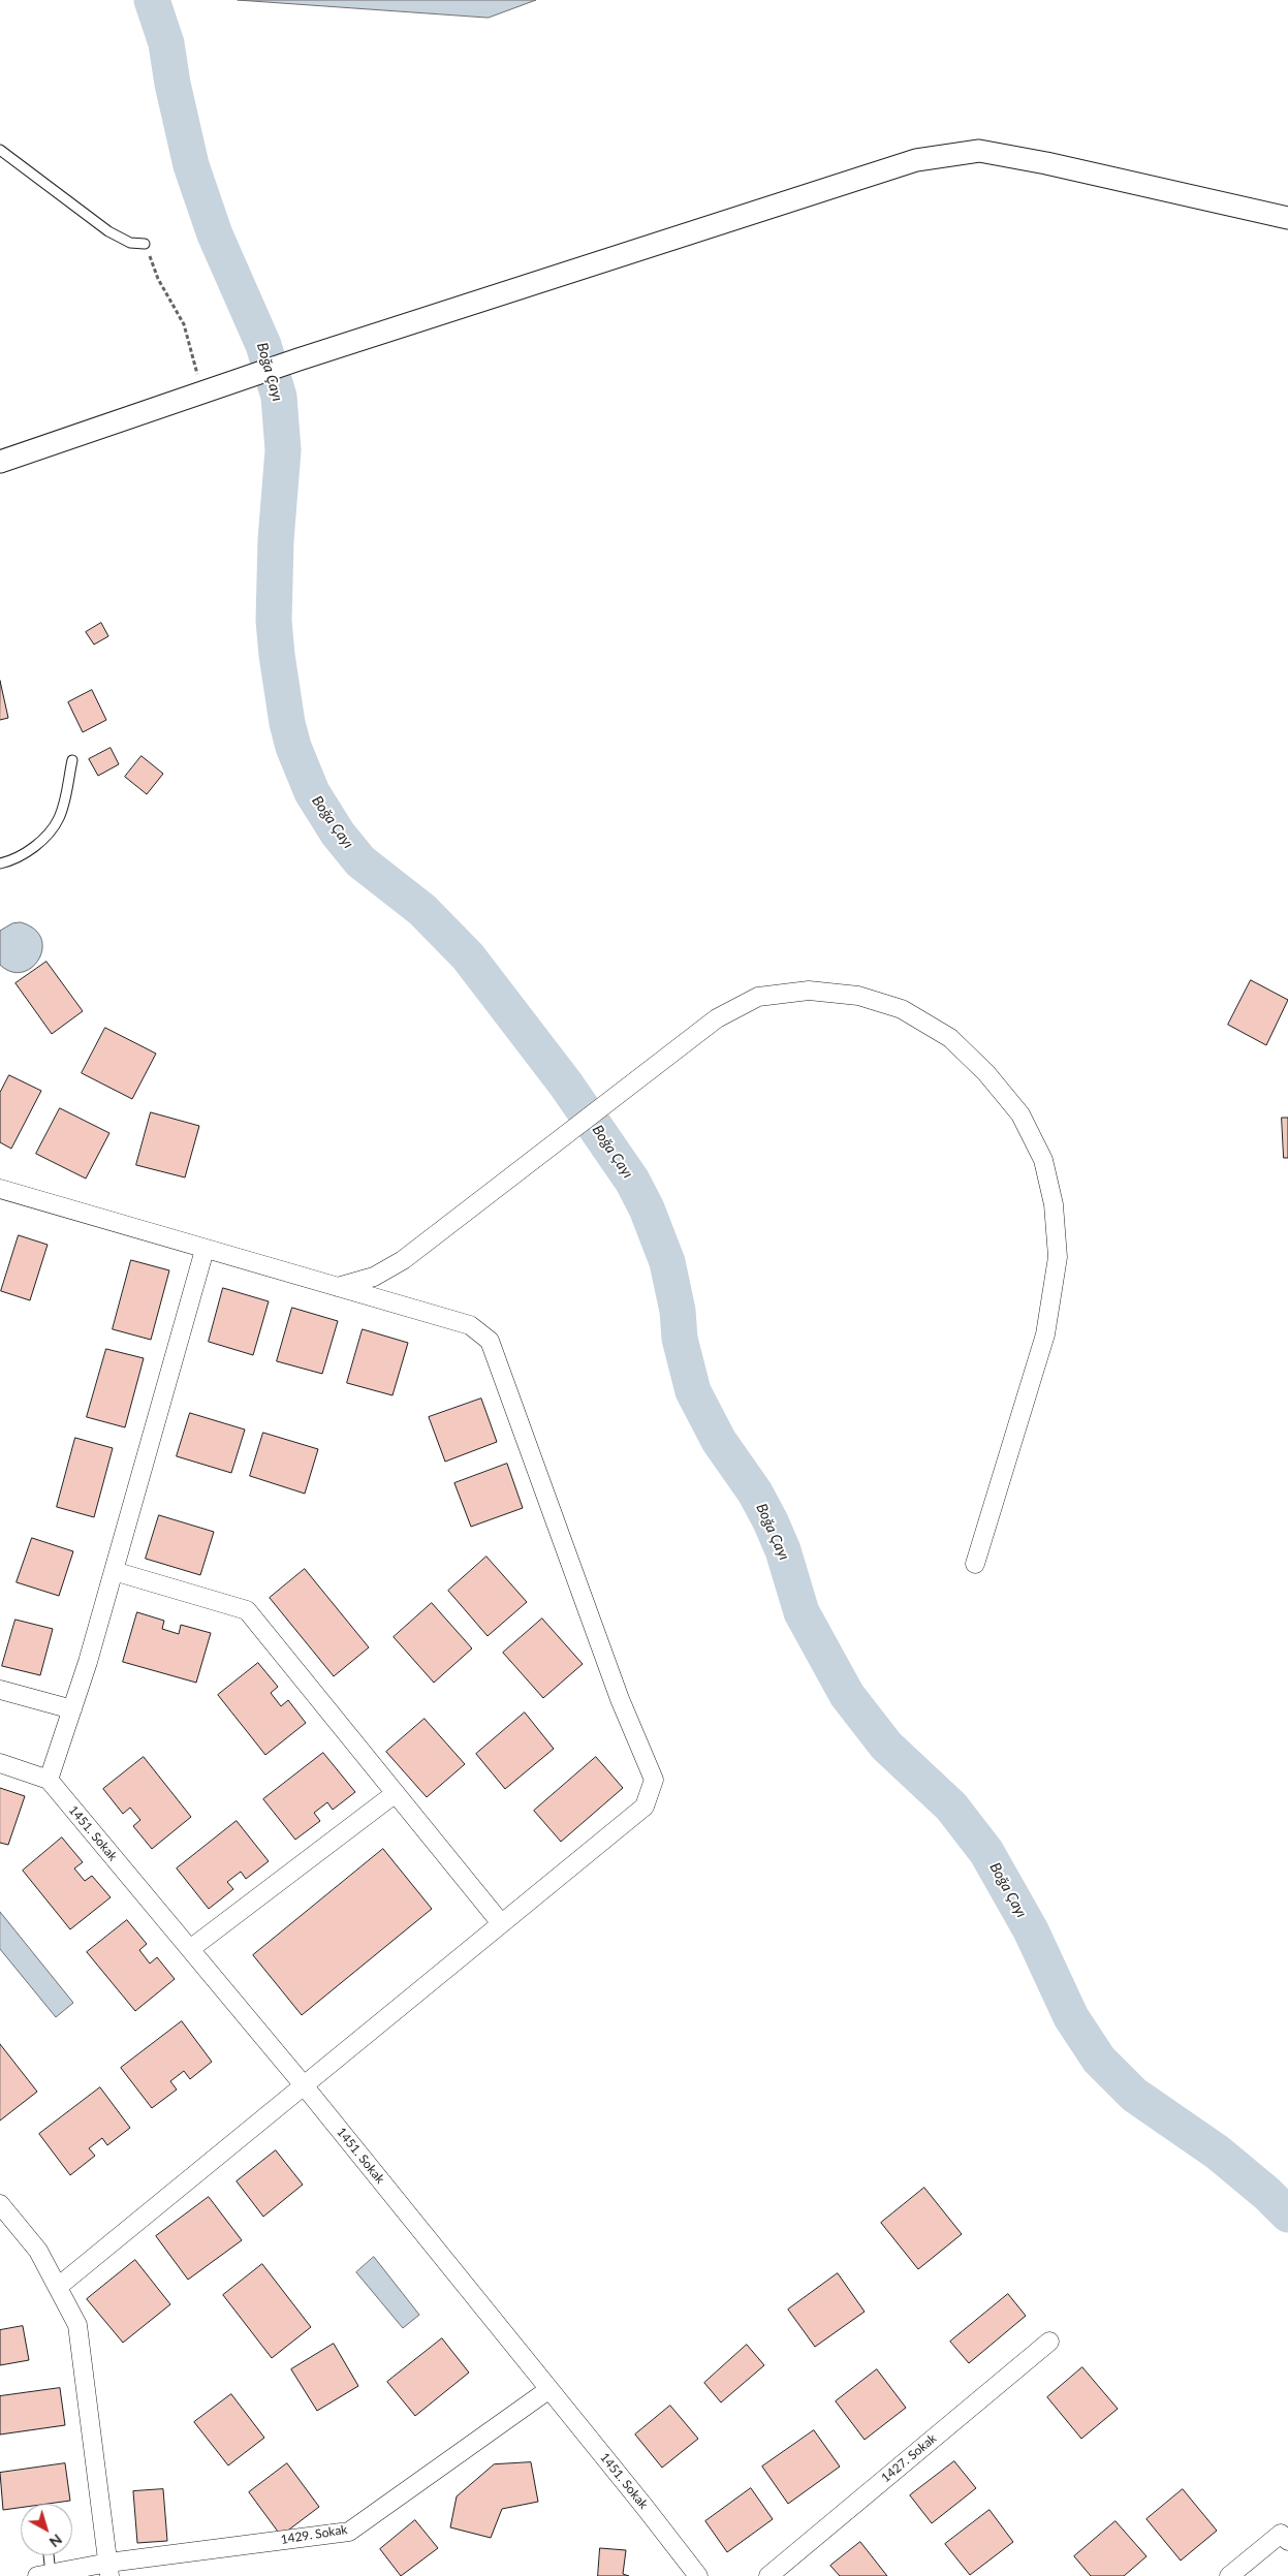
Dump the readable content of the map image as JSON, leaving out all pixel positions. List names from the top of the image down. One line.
{"streets":{"street":["1451. Sokak","1427. Sokak","1429. Sokak"]},"crossings":[["1451. Sokak","1429. Sokak"]],"water":["Boğa Çayı"],"north":"bottom right"}
